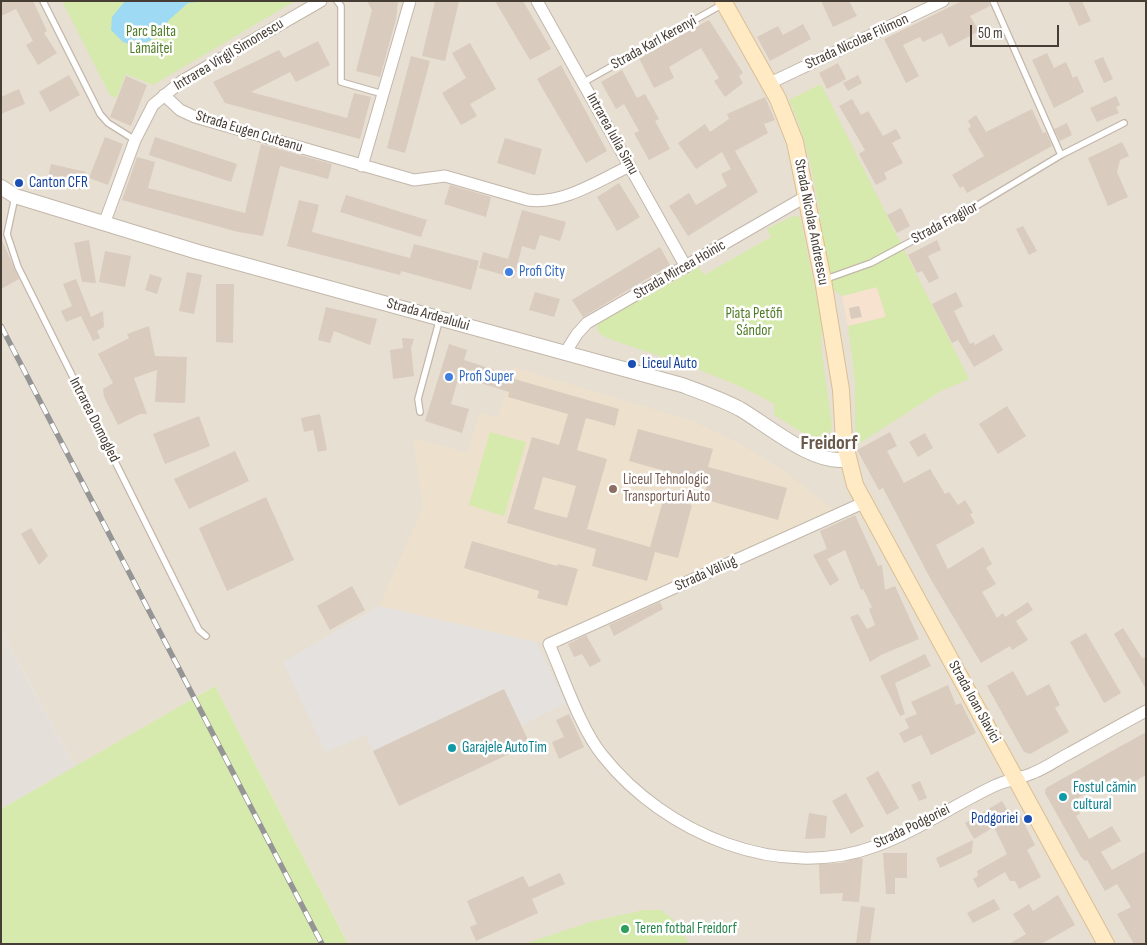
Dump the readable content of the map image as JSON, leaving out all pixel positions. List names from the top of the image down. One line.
{"streets":{"main road":["Strada Nicolae Andreescu","Strada Ioan Slavici"],"street":["Strada Nicolae Filimon","Intrarea Virgil Simonescu","Strada Eugen Cuteanu","Intrarea Iulia Simu","Strada Mircea Hoinic","Strada Ardealului","Strada Văliug","Strada Podgoriei"],"lane":["Strada Karl Kerenyi","Strada Fragilor","Intrarea Domogled"]},"crossings":[["Strada Nicolae Filimon","Strada Nicolae Andreescu"],["Strada Karl Kerenyi","Intrarea Iulia Simu"],["Strada Karl Kerenyi","Strada Nicolae Andreescu"],["Intrarea Virgil Simonescu","Strada Eugen Cuteanu"],["Strada Eugen Cuteanu","Intrarea Iulia Simu"],["Intrarea Iulia Simu","Strada Mircea Hoinic"],["Strada Nicolae Andreescu","Strada Fragilor"],["Strada Nicolae Andreescu","Strada Mircea Hoinic"],["Strada Nicolae Andreescu","Strada Ardealului"],["Strada Nicolae Andreescu","Strada Ioan Slavici"],["Strada Mircea Hoinic","Strada Ardealului"],["Strada Ardealului","Intrarea Domogled"],["Strada Ardealului","Strada Ioan Slavici"],["Strada Văliug","Strada Ioan Slavici"],["Strada Văliug","Strada Podgoriei"],["Strada Ioan Slavici","Strada Podgoriei"]],"districts":["Freidorf"],"parks":["Parc Balta Lămâiței","Piața Petőfi Sándor"],"places":["Canton CFR","Profi City","Liceul Auto","Profi Super","Liceul Tehnologic Transporturi Auto","Garajele AutoTim","Fostul cămin cultural","Podgoriei","Teren fotbal Freidorf"],"scale_bar":"50 m"}
